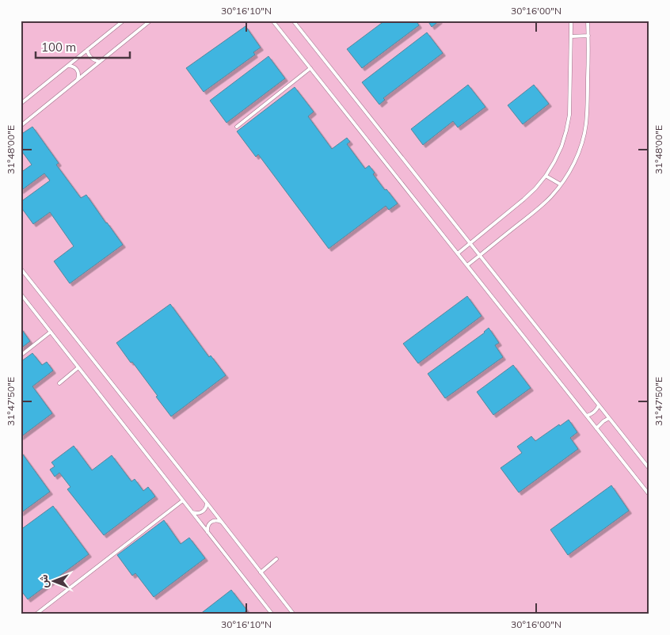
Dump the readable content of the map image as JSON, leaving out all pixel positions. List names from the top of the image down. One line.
{"scale_bar":"100 m","north":"left","coordinates":["30°16'10\"N","30°16'00\"N","31°48'00\"E","31°47'50\"E"]}
